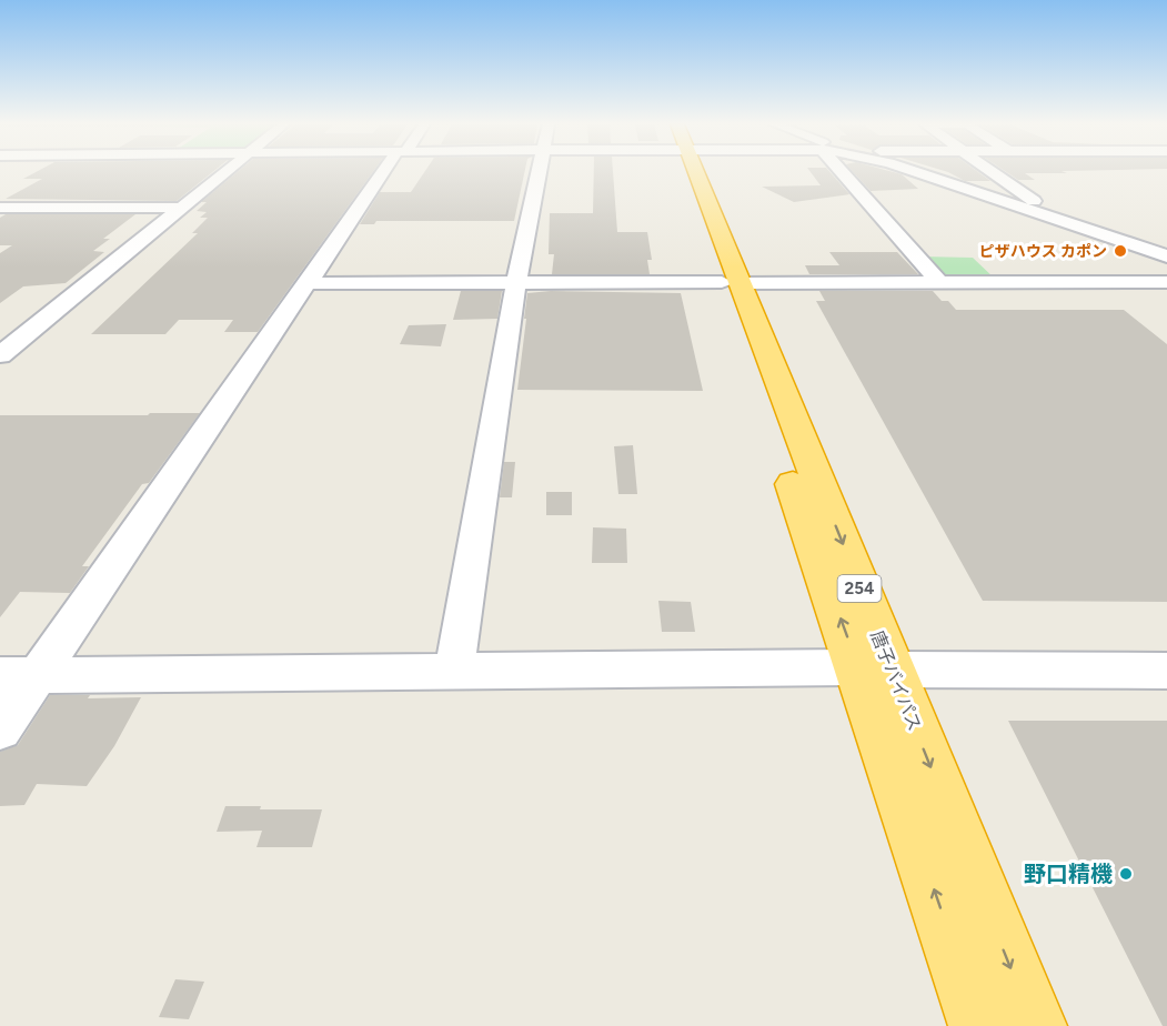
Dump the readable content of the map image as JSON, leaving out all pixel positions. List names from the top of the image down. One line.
{"streets":{"highway":["254","唐子バイパス"]},"places":["ピザハウス カポン","野口精機"]}
